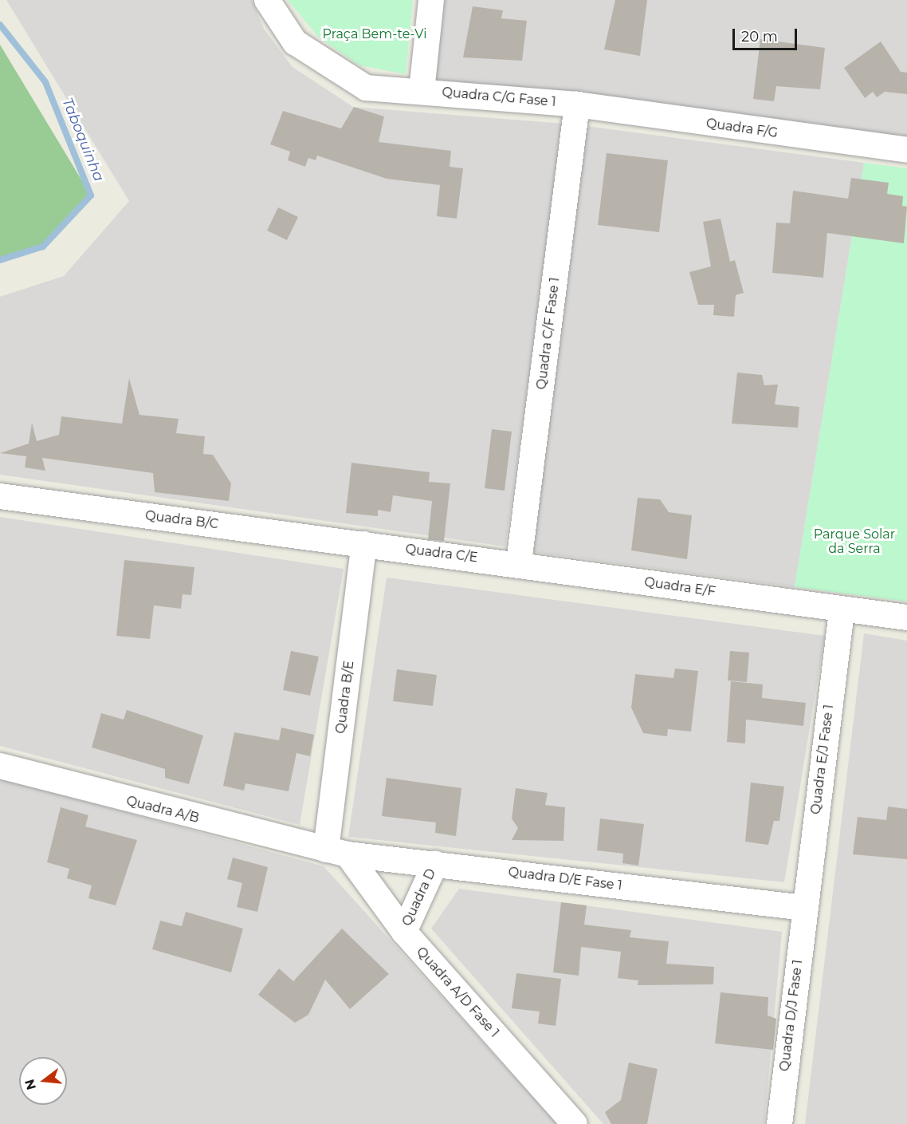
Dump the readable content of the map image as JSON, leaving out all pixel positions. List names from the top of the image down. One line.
{"streets":{"street":["Quadra C/G Fase 1","Quadra F/G","Quadra C/F Fase 1","Quadra B/C","Quadra C/E","Quadra E/F","Quadra B/E","Quadra E/J Fase 1","Quadra A/B","Quadra D/E Fase 1","Quadra D","Quadra A/D Fase 1","Quadra D/J Fase 1"]},"crossings":[["Quadra C/G Fase 1","Quadra F/G"],["Quadra C/G Fase 1","Quadra C/F Fase 1"],["Quadra F/G","Quadra C/F Fase 1"],["Quadra C/F Fase 1","Quadra C/E"],["Quadra C/F Fase 1","Quadra E/F"],["Quadra B/C","Quadra C/E"],["Quadra B/C","Quadra B/E"],["Quadra C/E","Quadra E/F"],["Quadra C/E","Quadra B/E"],["Quadra E/F","Quadra E/J Fase 1"],["Quadra B/E","Quadra A/B"],["Quadra B/E","Quadra D/E Fase 1"],["Quadra B/E","Quadra A/D Fase 1"],["Quadra E/J Fase 1","Quadra D/E Fase 1"],["Quadra E/J Fase 1","Quadra D/J Fase 1"],["Quadra A/B","Quadra D/E Fase 1"],["Quadra A/B","Quadra A/D Fase 1"],["Quadra D/E Fase 1","Quadra D"],["Quadra D/E Fase 1","Quadra A/D Fase 1"],["Quadra D/E Fase 1","Quadra D/J Fase 1"],["Quadra D","Quadra A/D Fase 1"]],"water":["Taboquinha"],"parks":["Praça Bem-te-Vi","Parque Solar da Serra"],"scale_bar":"20 m","north":"left"}
